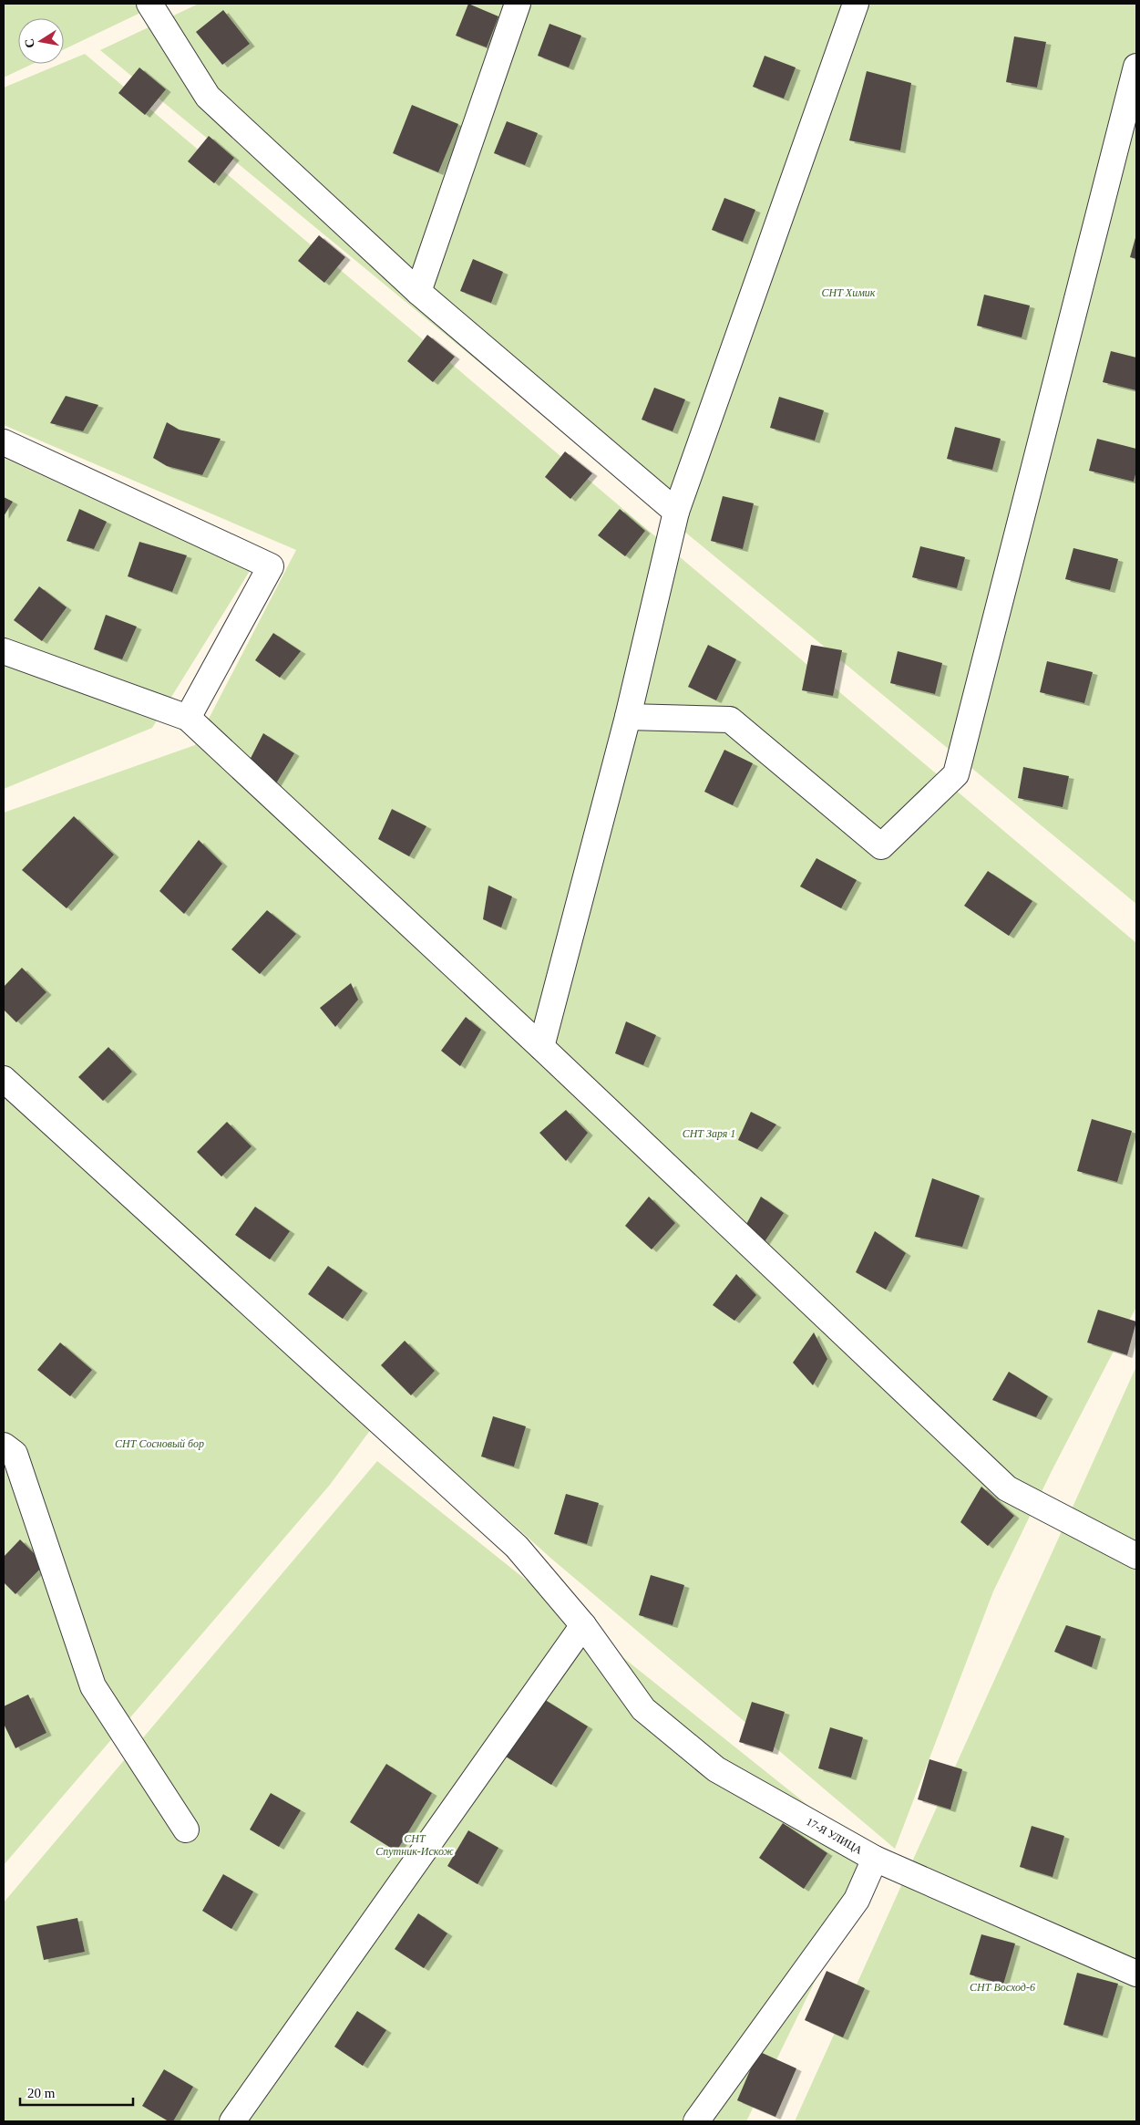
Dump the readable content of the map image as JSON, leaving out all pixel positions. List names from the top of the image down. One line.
{"streets":{"street":["17-Я УЛИЦА"]},"parks":["СНТ Химик","СНТ Заря 1","СНТ Сосновый бор","СНТ Спутник-Искож","СНТ Восход-6"],"scale_bar":"20 m","north":"left"}
